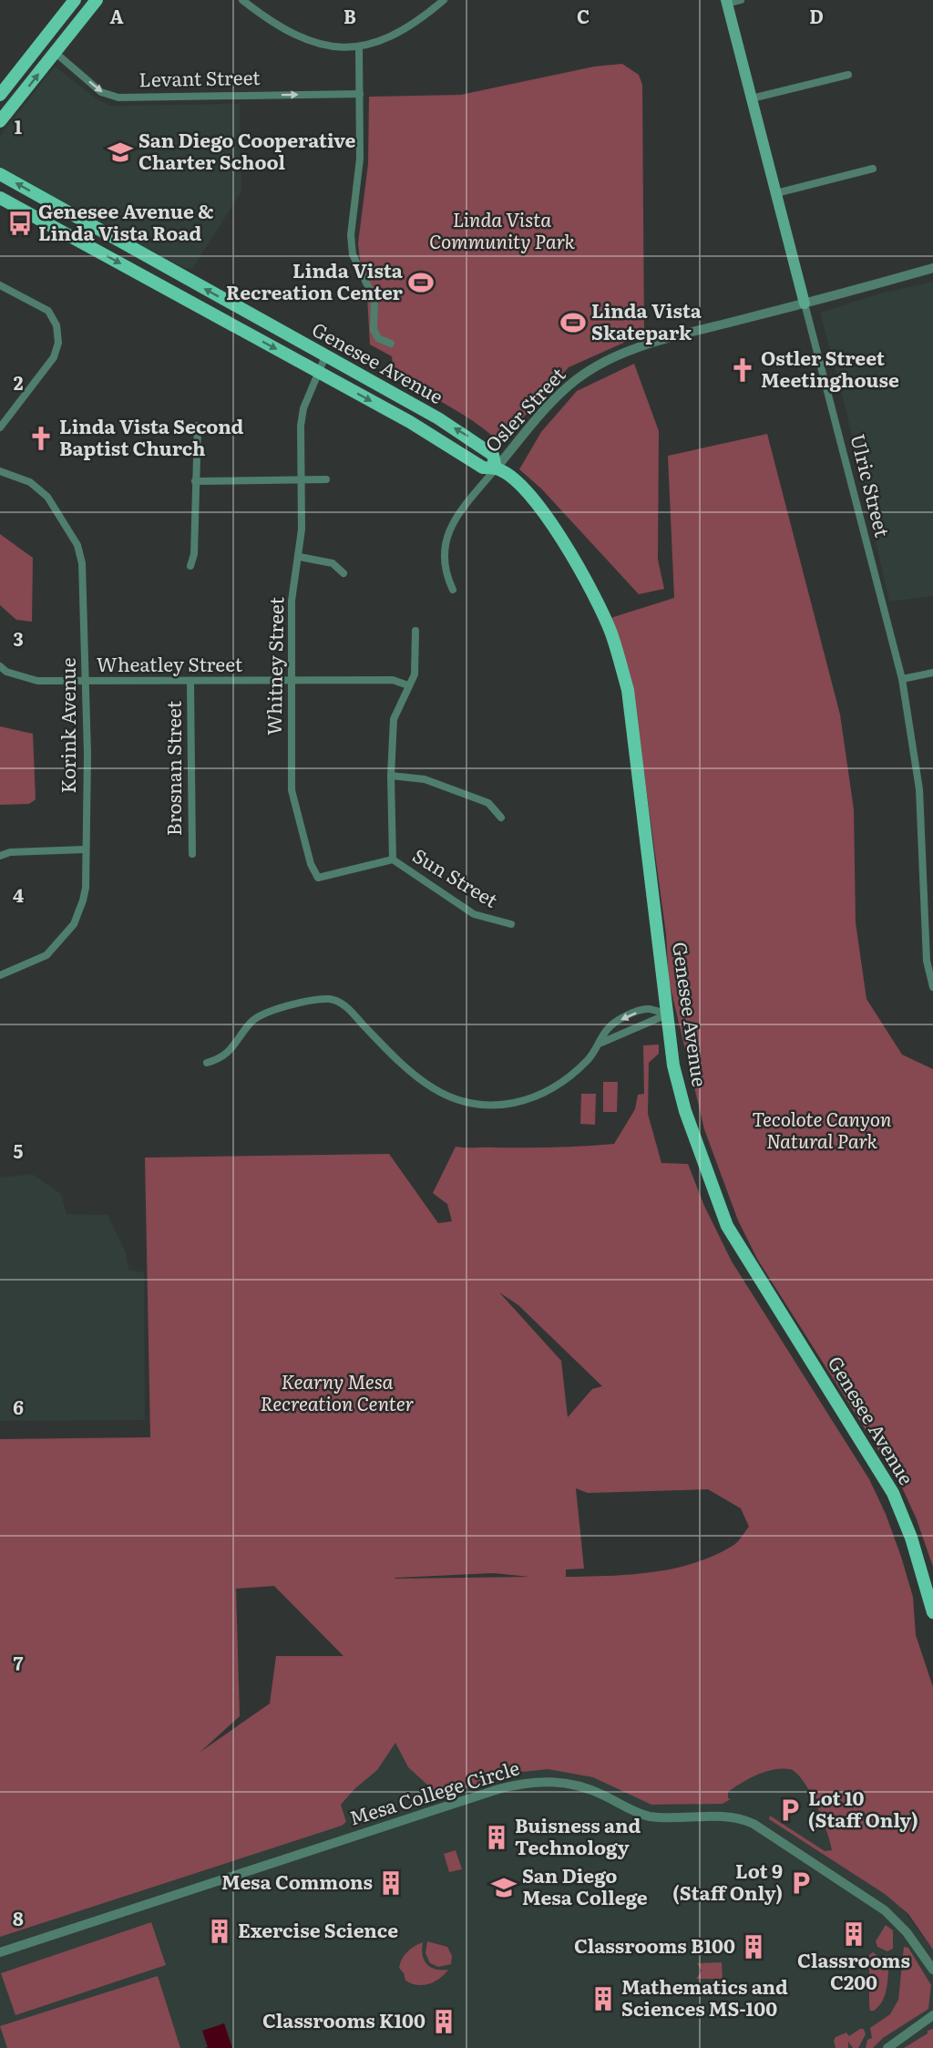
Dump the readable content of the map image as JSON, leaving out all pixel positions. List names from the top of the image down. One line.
{"streets":{"main road":["Genesee Avenue","Ulric Street"],"street":["Levant Street","Osler Street","Wheatley Street","Whitney Street","Korink Avenue","Brosnan Street","Sun Street","Mesa College Circle"]},"crossings":[["Genesee Avenue","Osler Street"],["Genesee Avenue","Whitney Street"],["Osler Street","Ulric Street"],["Wheatley Street","Whitney Street"],["Wheatley Street","Korink Avenue"],["Wheatley Street","Brosnan Street"],["Whitney Street","Sun Street"]],"one_way":["Levant Street"],"parks":["Linda Vista Community Park","Tecolote Canyon Natural Park","Kearny Mesa Recreation Center"],"places":{"school or university":["San Diego Cooperative Charter School","San Diego Mesa College"],"bus stop":["Genesee Avenue & Linda Vista Road"],"sports":["Linda Vista Recreation Center","Linda Vista Skatepark"],"church":["Ostler Street Meetinghouse","Linda Vista Second Baptist Church"],"parking":["Lot 10 (Staff Only)","Lot 9 (Staff Only)"],"building":["Buisness and Technology","Mesa Commons","Exercise Science","Classrooms C200","Classrooms B100","Mathematics and Sciences MS-100","Classrooms K100"]},"grid":{"columns":["A","B","C","D"],"rows":["1","2","3","4","5","6","7","8"]}}
